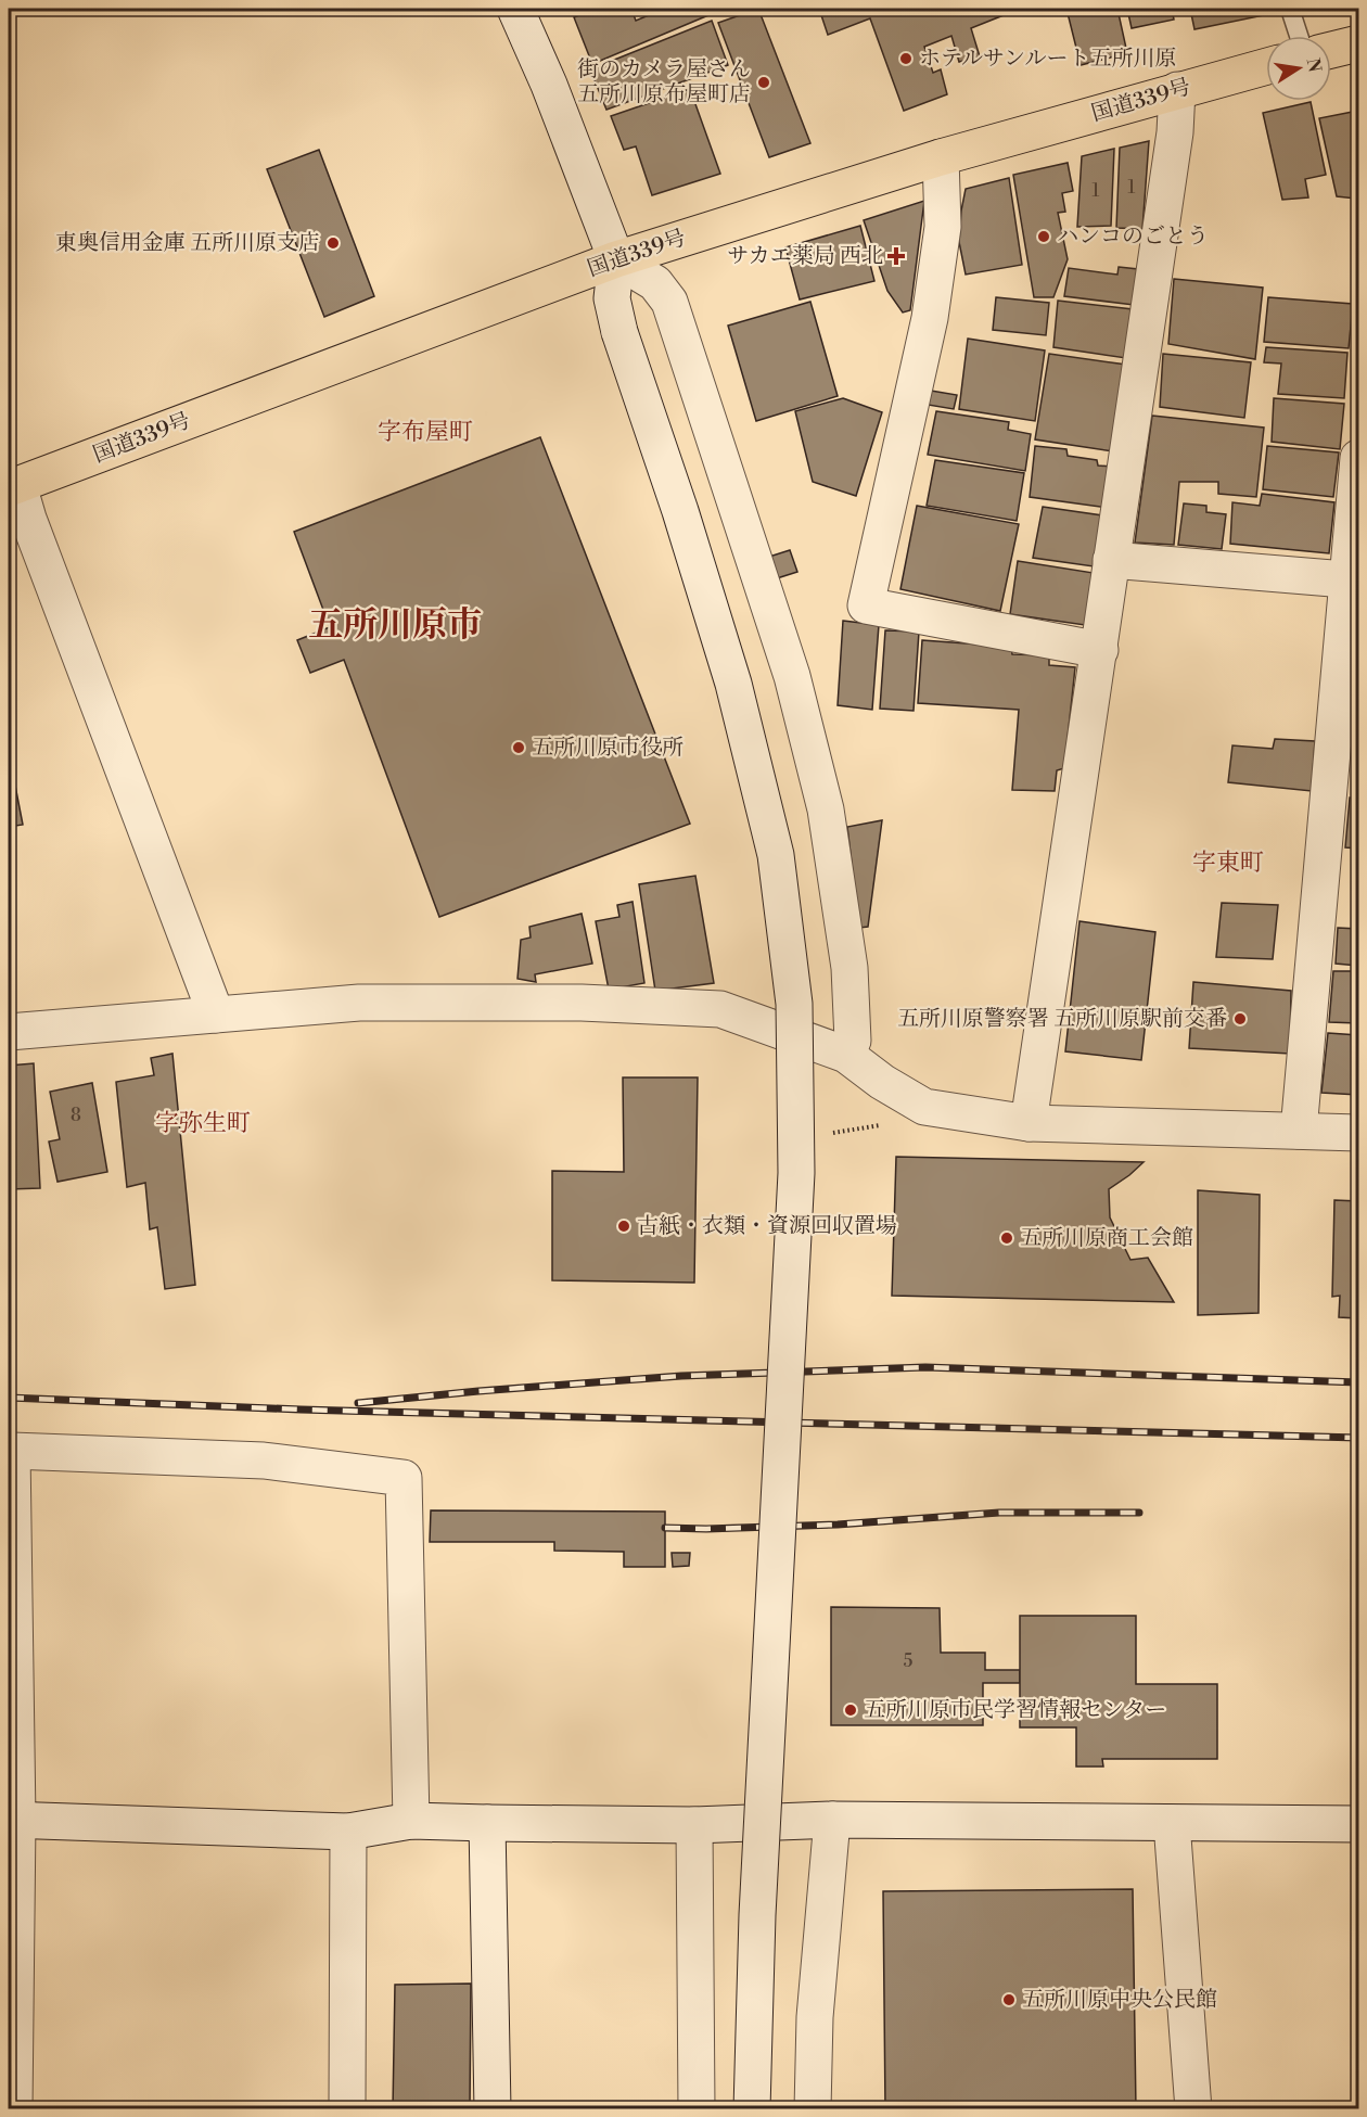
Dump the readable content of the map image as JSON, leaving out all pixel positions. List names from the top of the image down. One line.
{"streets":{"highway":["国道339号"]},"districts":["字布屋町","五所川原市","字東町","字弥生町"],"places":{"other":["ホテルサンルート五所川原","街のカメラ屋さん 五所川原布屋町店","ハンコのごとう","東奥信用金庫 五所川原支店","五所川原市役所","五所川原警察署 五所川原駅前交番","古紙・衣類・資源回収置場","五所川原商工会館","五所川原市民学習情報センター","五所川原中央公民館"],"health":["サカエ薬局 西北"]},"house_numbers":["1","1","8","5"],"north":"right"}
